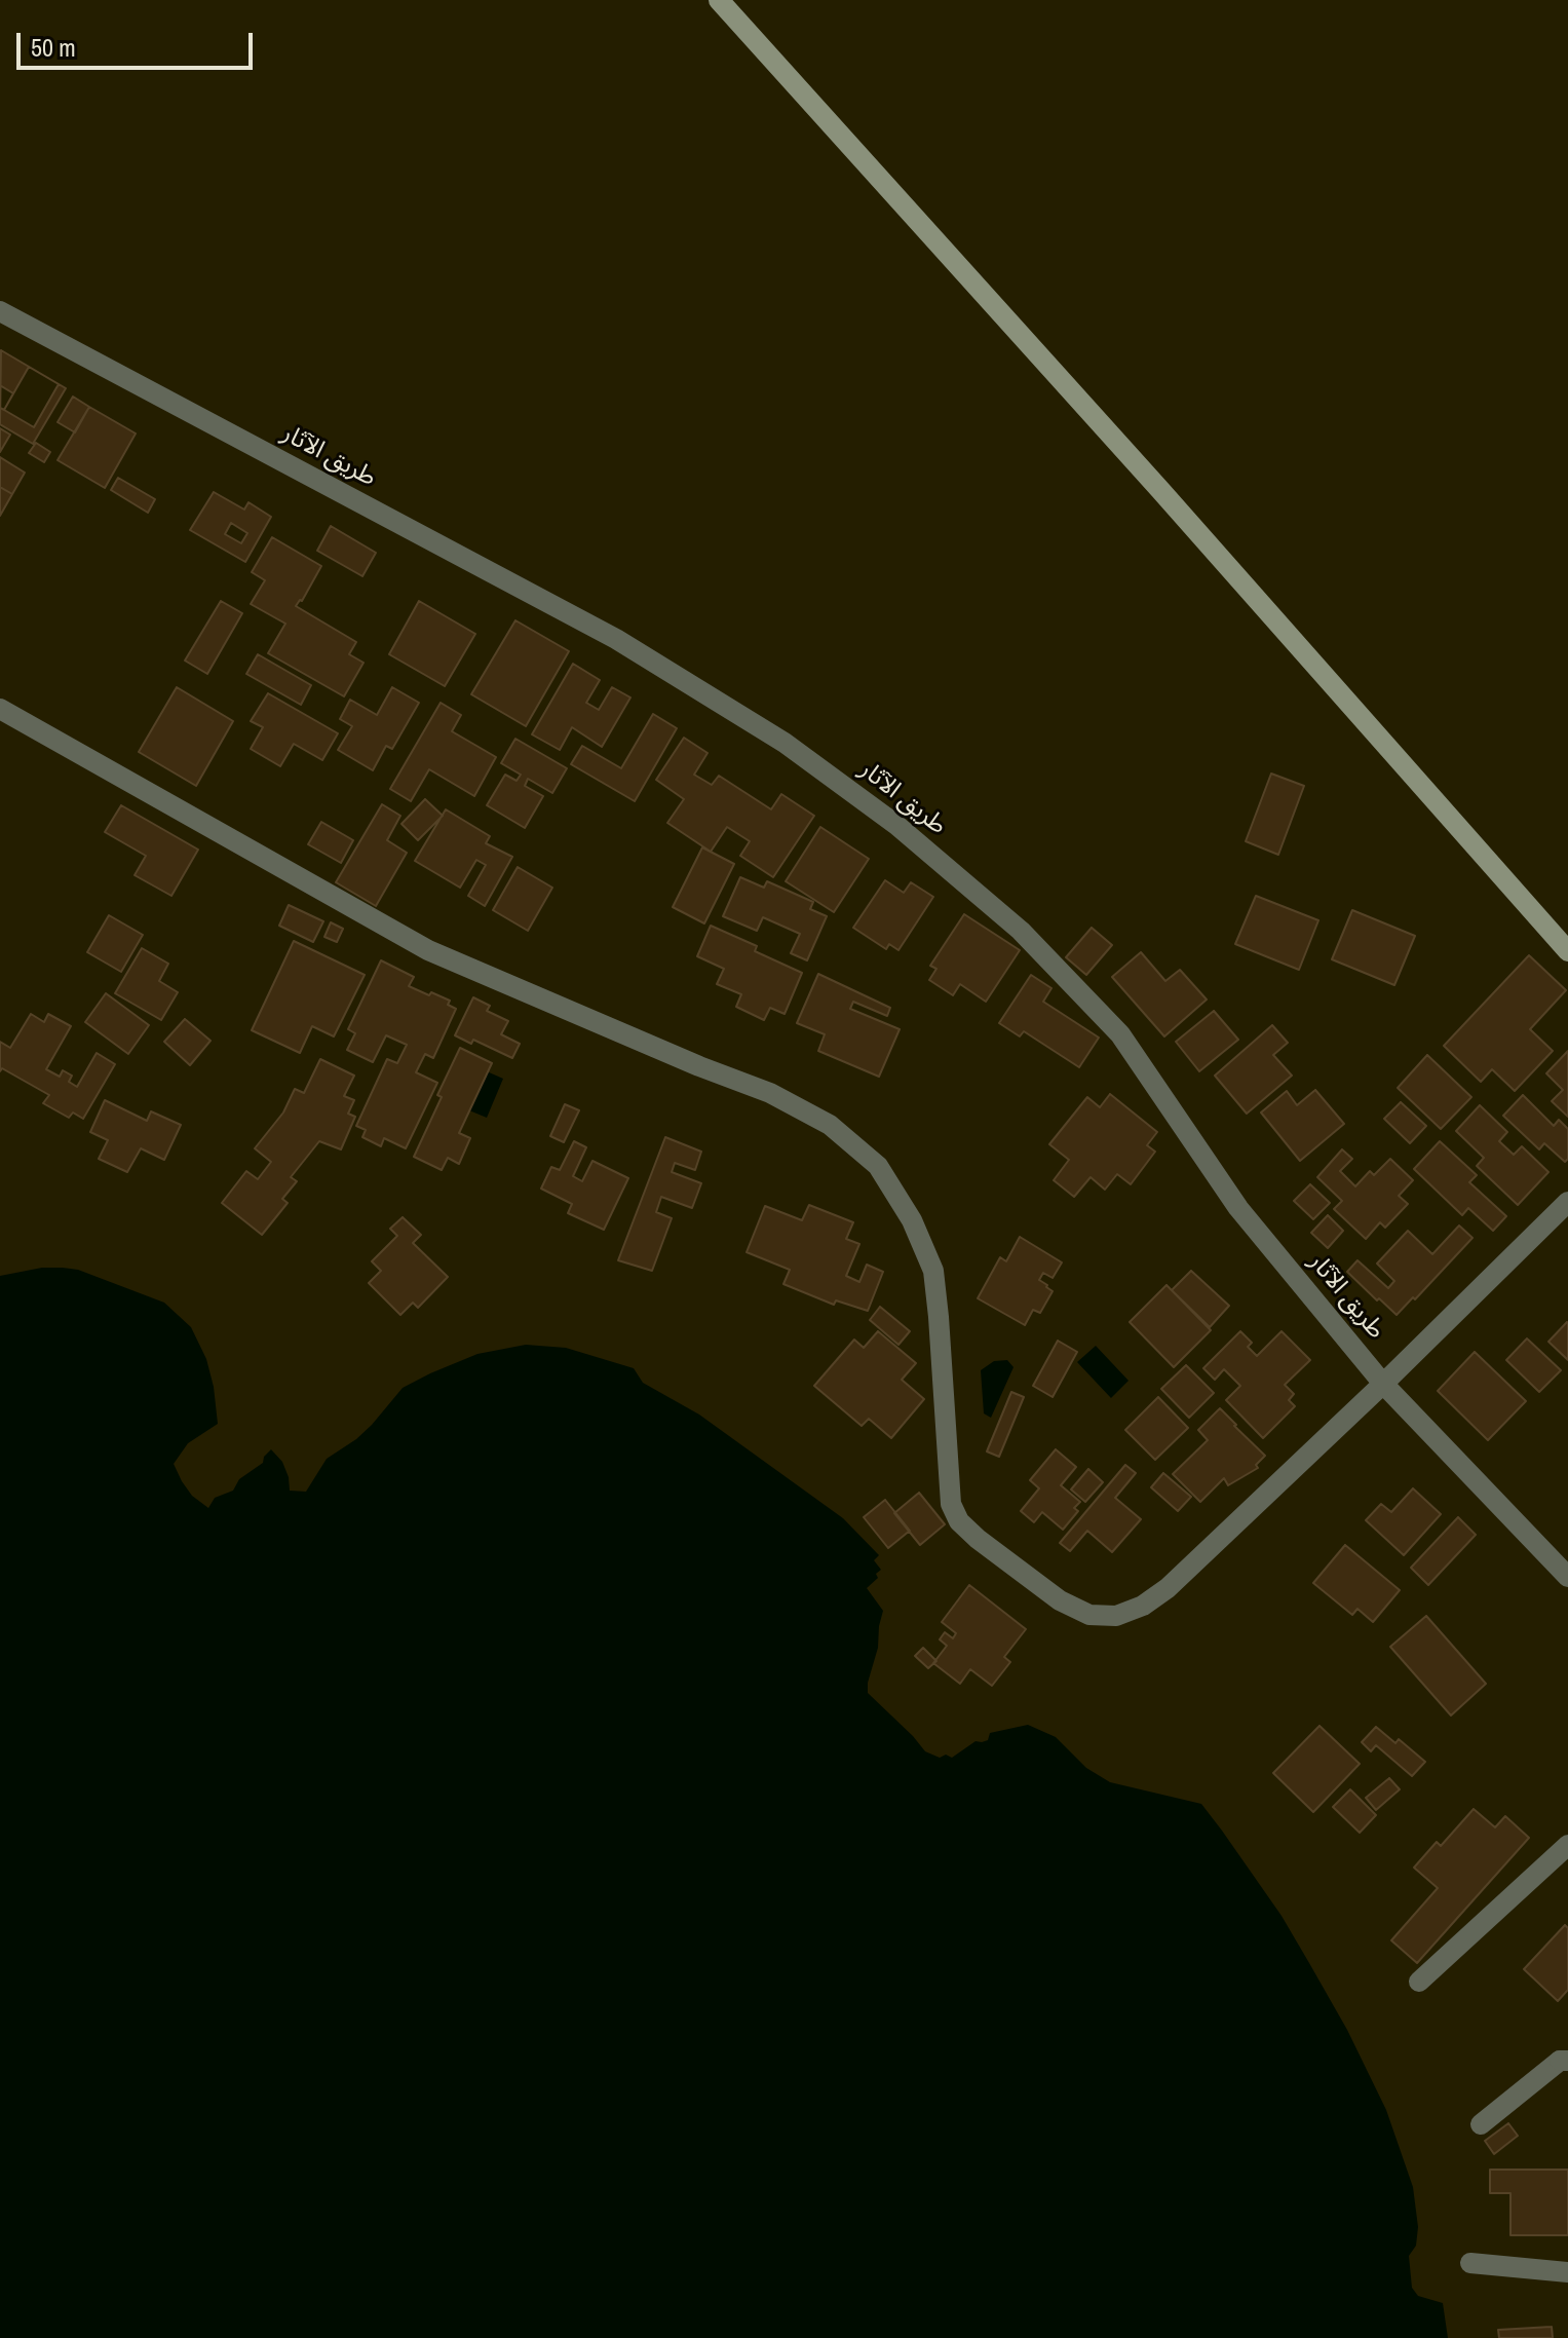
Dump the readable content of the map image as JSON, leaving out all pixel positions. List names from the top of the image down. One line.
{"streets":{"street":["طريق الآثار"]},"scale_bar":"50 m"}
